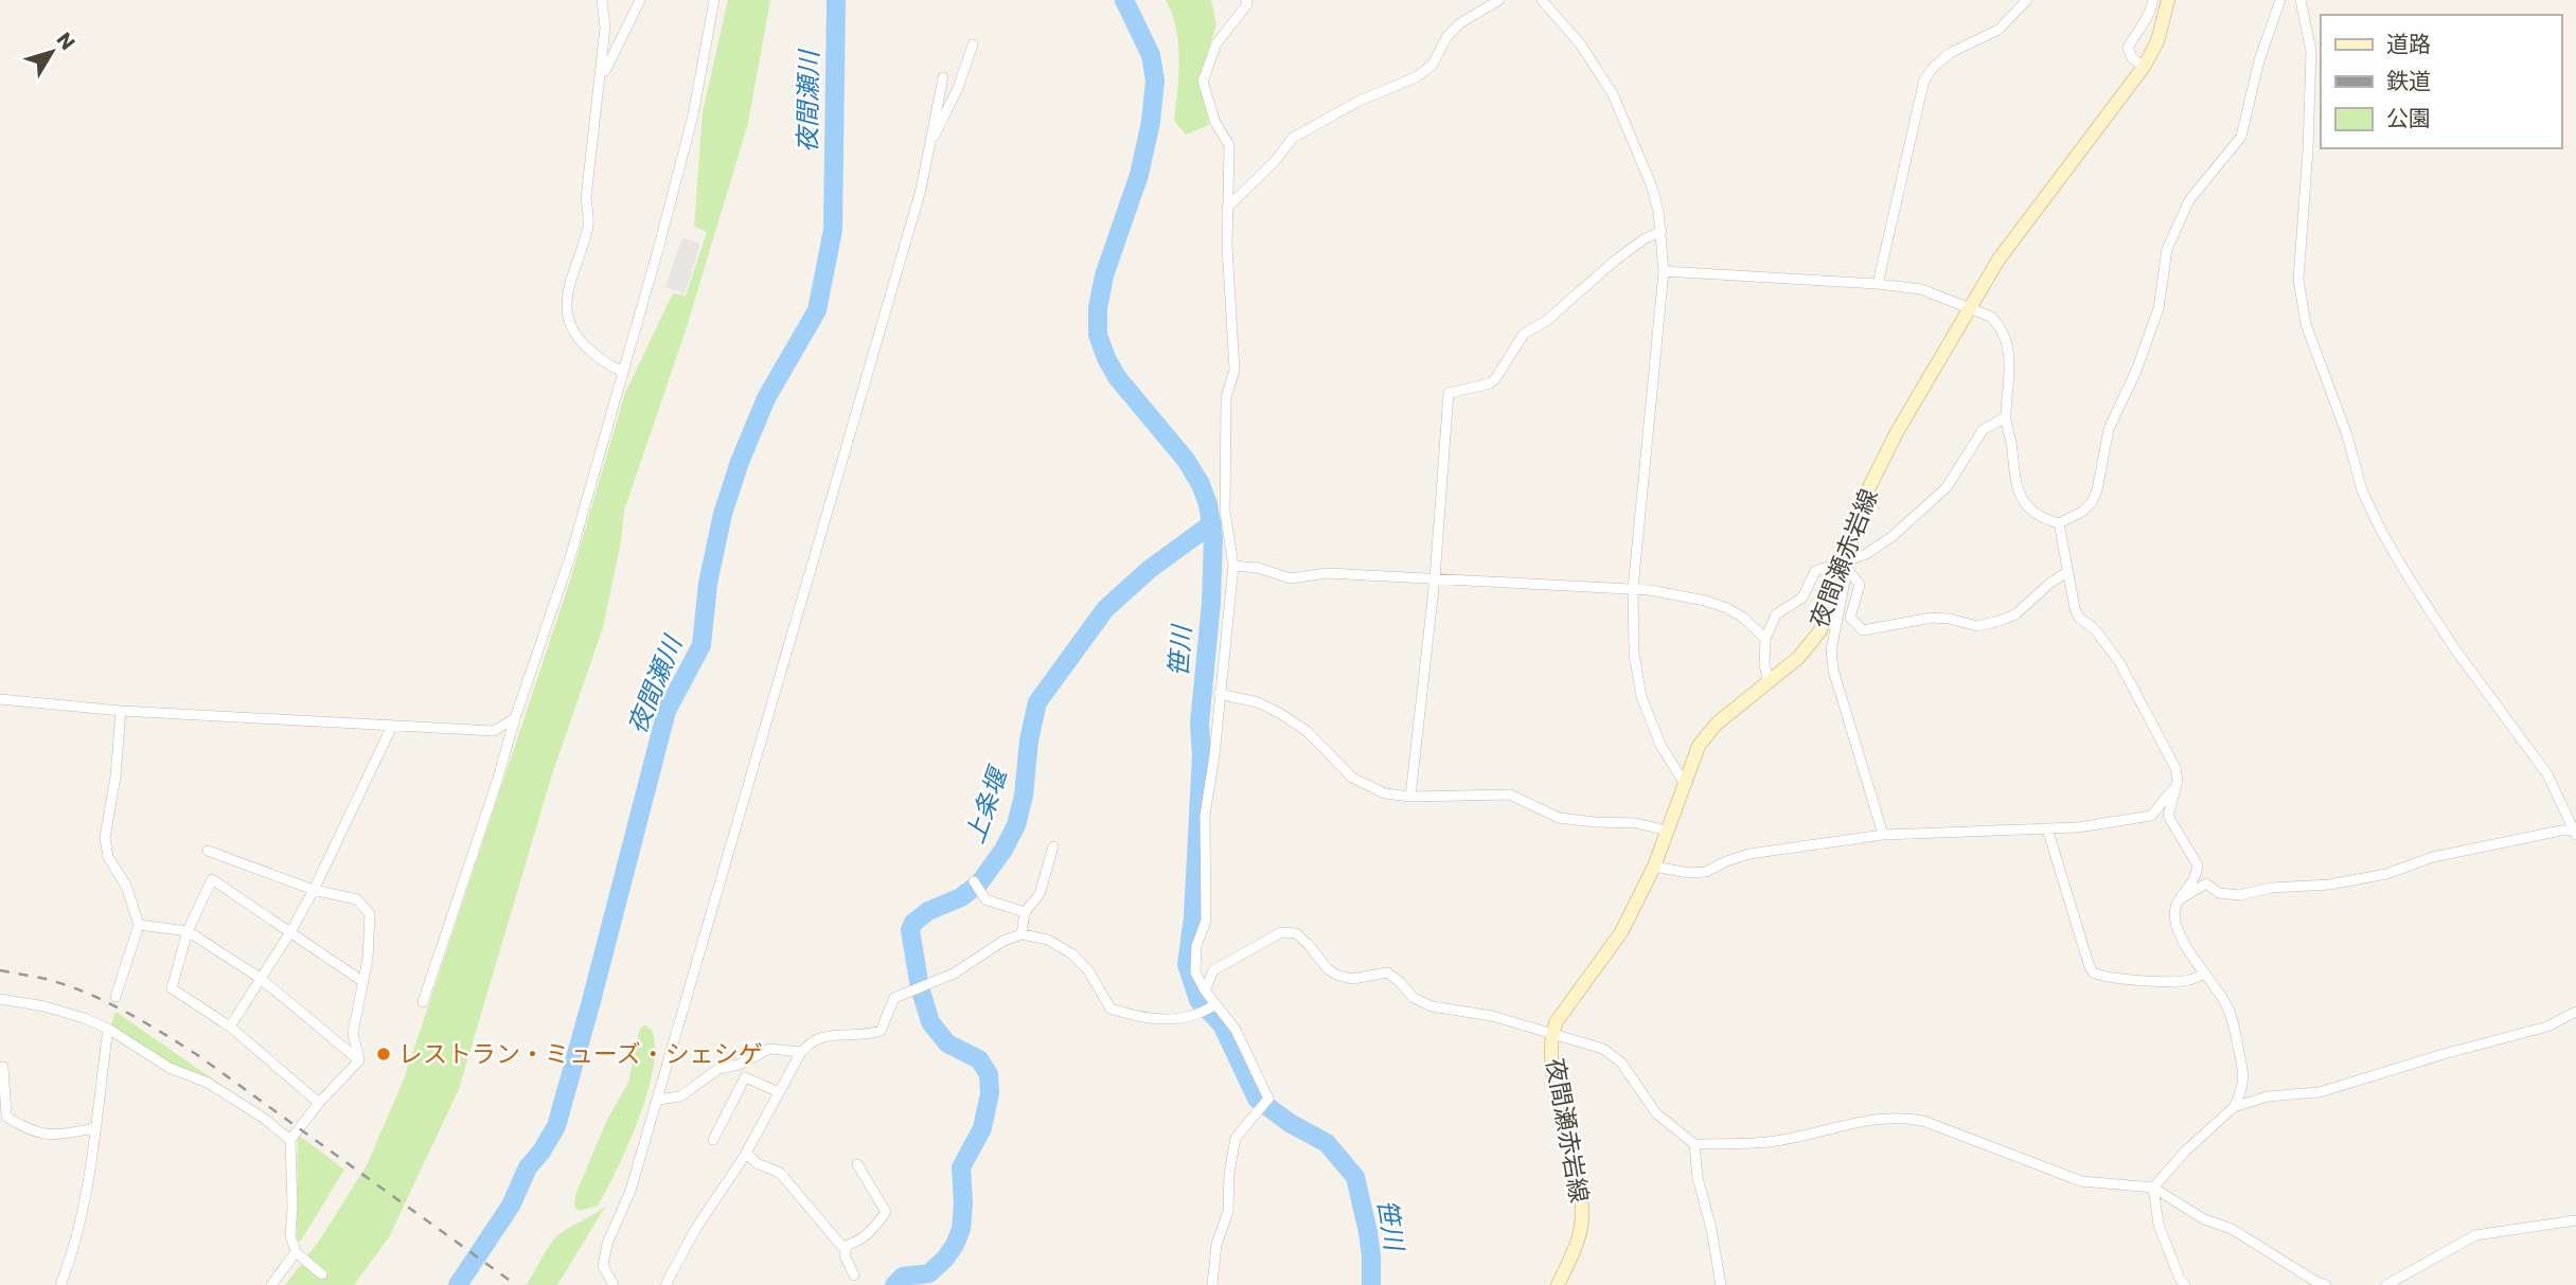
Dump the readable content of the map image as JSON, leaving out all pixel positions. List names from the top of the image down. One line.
{"streets":{"main road":["夜間瀬赤岩線"]},"water":["夜間瀬川","笹川","上条堰"],"places":["レストラン・ミューズ・シェシゲ"],"legend":["道路","鉄道","公園"],"north":"top right"}
